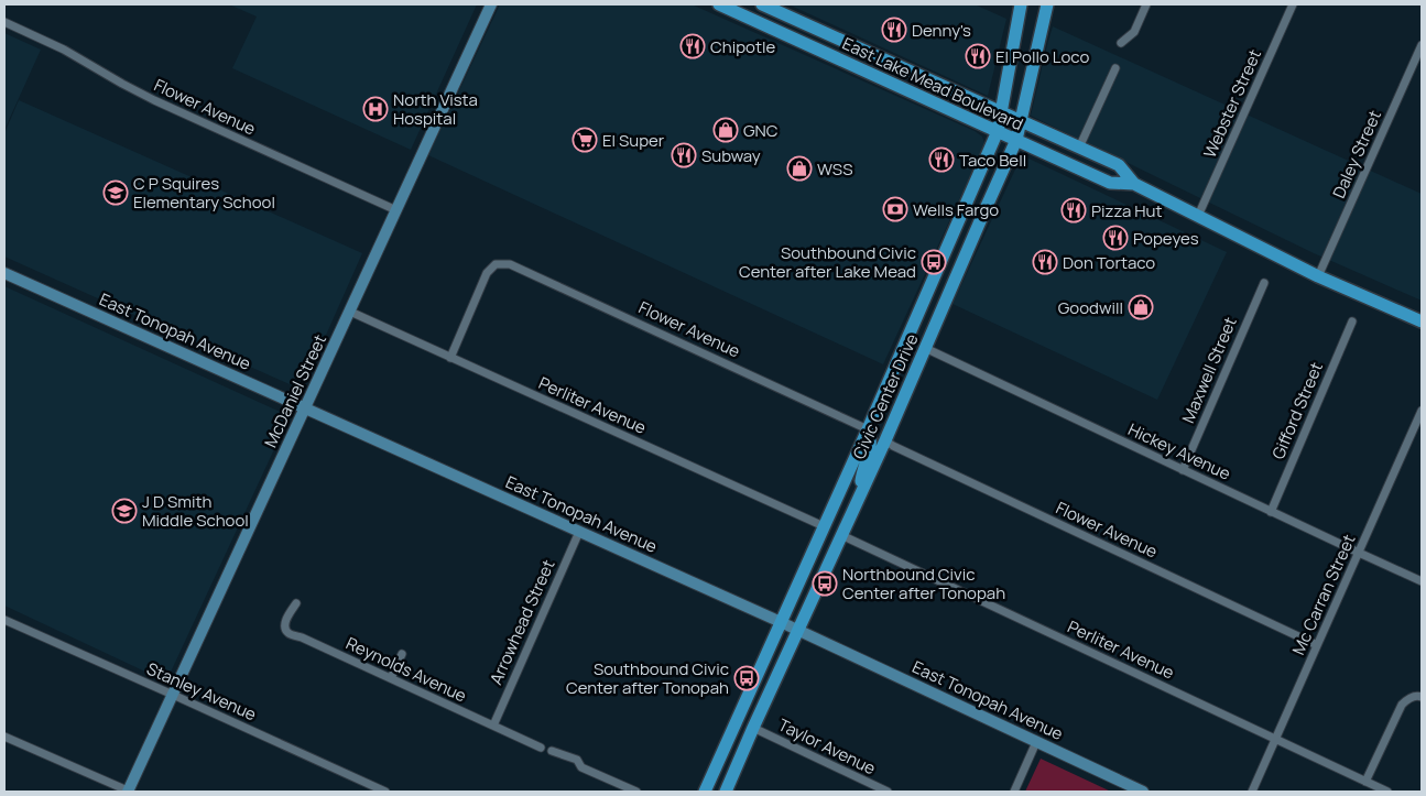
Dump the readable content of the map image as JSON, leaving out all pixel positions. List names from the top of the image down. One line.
{"streets":{"main road":["East Lake Mead Boulevard","Civic Center Drive"],"street":["Webster Street","Flower Avenue","Daley Street","East Tonopah Avenue","Maxwell Street","McDaniel Street","Perliter Avenue","Gifford Street","Hickey Avenue","Mc Carran Street","Arrowhead Street","Reynolds Avenue","Stanley Avenue","Taylor Avenue"]},"crossings":[["East Lake Mead Boulevard","Webster Street"],["East Lake Mead Boulevard","Daley Street"],["East Lake Mead Boulevard","Civic Center Drive"],["Flower Avenue","McDaniel Street"],["Flower Avenue","Civic Center Drive"],["Flower Avenue","Perliter Avenue"],["Flower Avenue","Mc Carran Street"],["East Tonopah Avenue","McDaniel Street"],["East Tonopah Avenue","Civic Center Drive"],["East Tonopah Avenue","Arrowhead Street"],["Maxwell Street","Hickey Avenue"],["McDaniel Street","Perliter Avenue"],["McDaniel Street","Stanley Avenue"],["Civic Center Drive","Perliter Avenue"],["Civic Center Drive","Hickey Avenue"],["Civic Center Drive","Taylor Avenue"],["Perliter Avenue","Mc Carran Street"],["Gifford Street","Hickey Avenue"],["Hickey Avenue","Mc Carran Street"],["Arrowhead Street","Reynolds Avenue"]],"places":{"restaurant":["Denny's","Chipotle","El Pollo Loco","Subway","Taco Bell","Pizza Hut","Popeyes","Don Tortaco"],"hospital":["North Vista Hospital"],"shop":["GNC","WSS","Goodwill"],"supermarket":["El Super"],"school or university":["C P Squires Elementary School","J D Smith Middle School"],"bank":["Wells Fargo"],"bus stop":["Southbound Civic Center after Lake Mead","Northbound Civic Center after Tonopah","Southbound Civic Center after Tonopah"]}}
